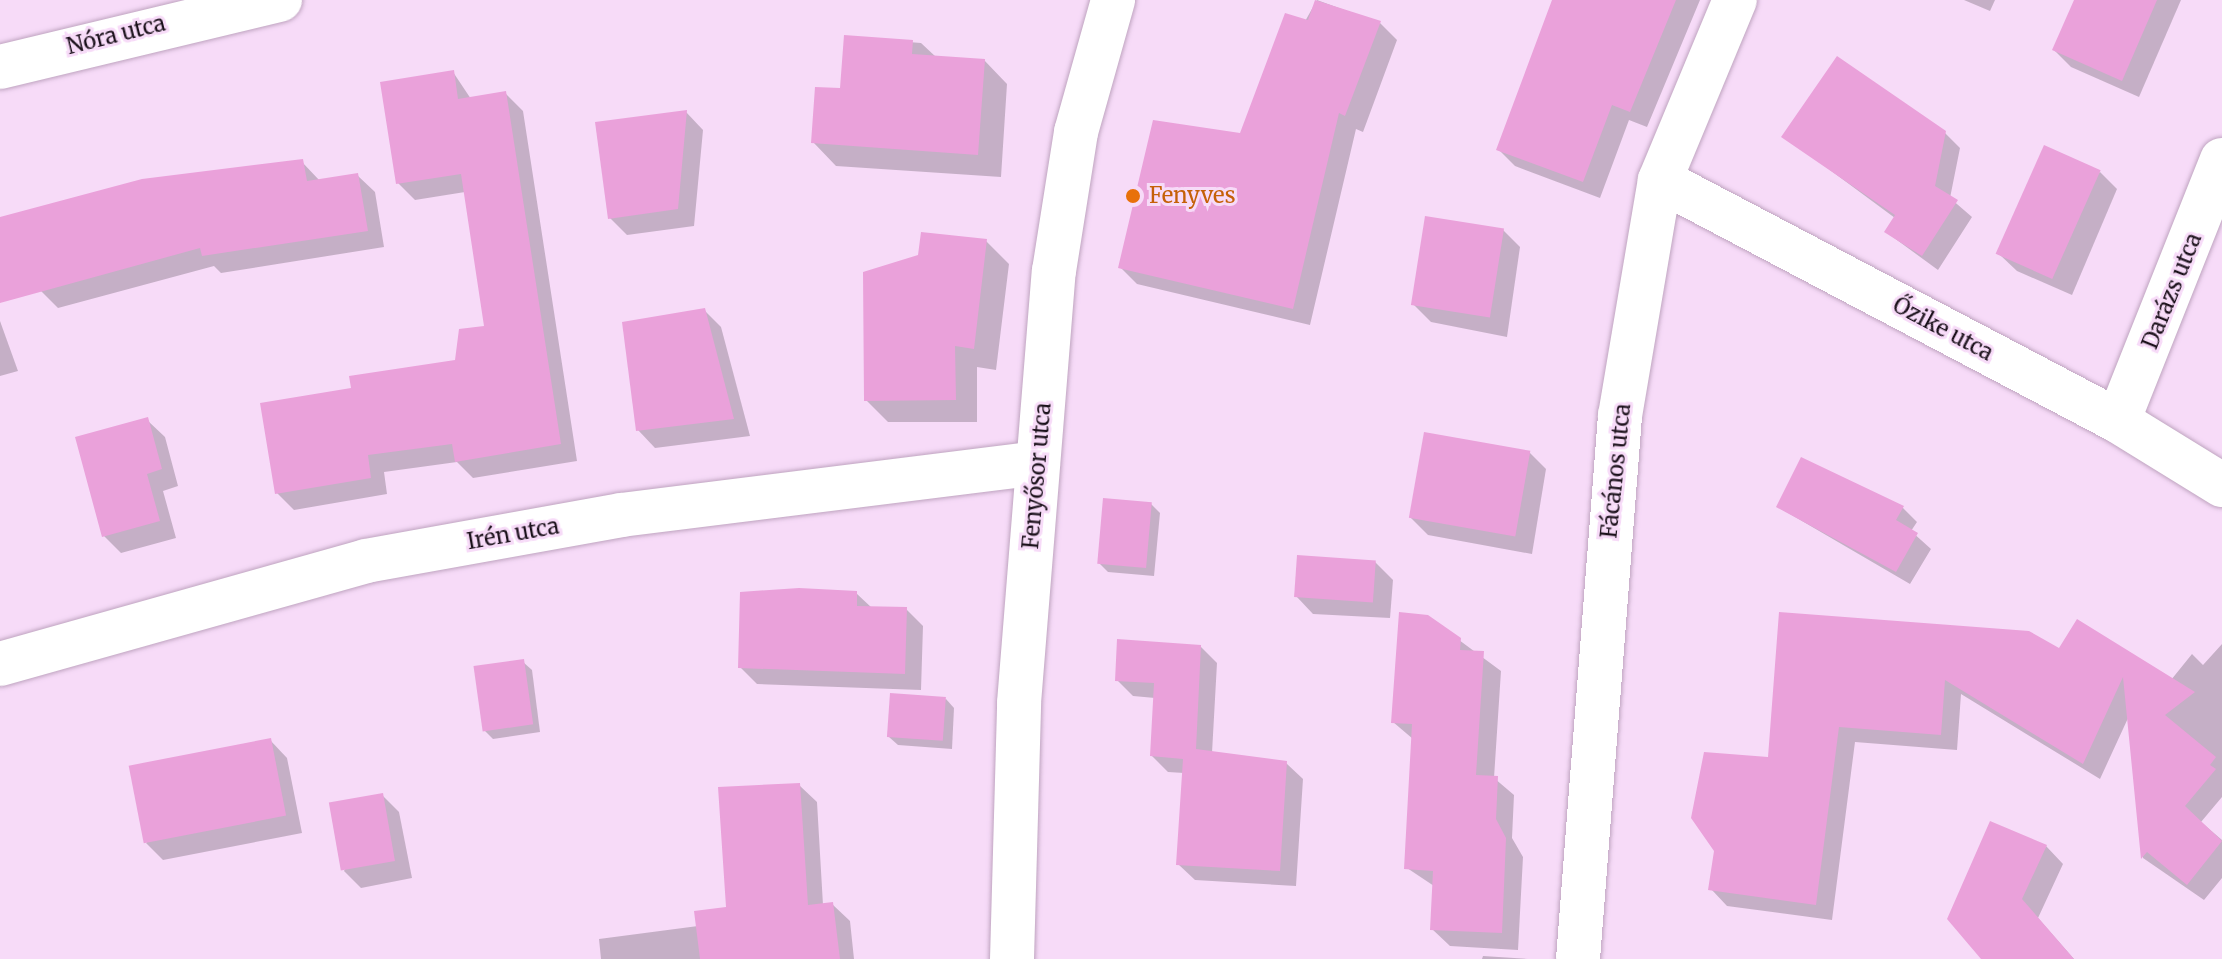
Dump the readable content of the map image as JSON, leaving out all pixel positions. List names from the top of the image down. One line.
{"streets":{"street":["Nóra utca","Darázs utca","Őzike utca","Fácános utca","Fenyősor utca","Irén utca"]},"crossings":[["Darázs utca","Őzike utca"],["Őzike utca","Fácános utca"],["Fenyősor utca","Irén utca"]],"places":["Fenyves"]}
